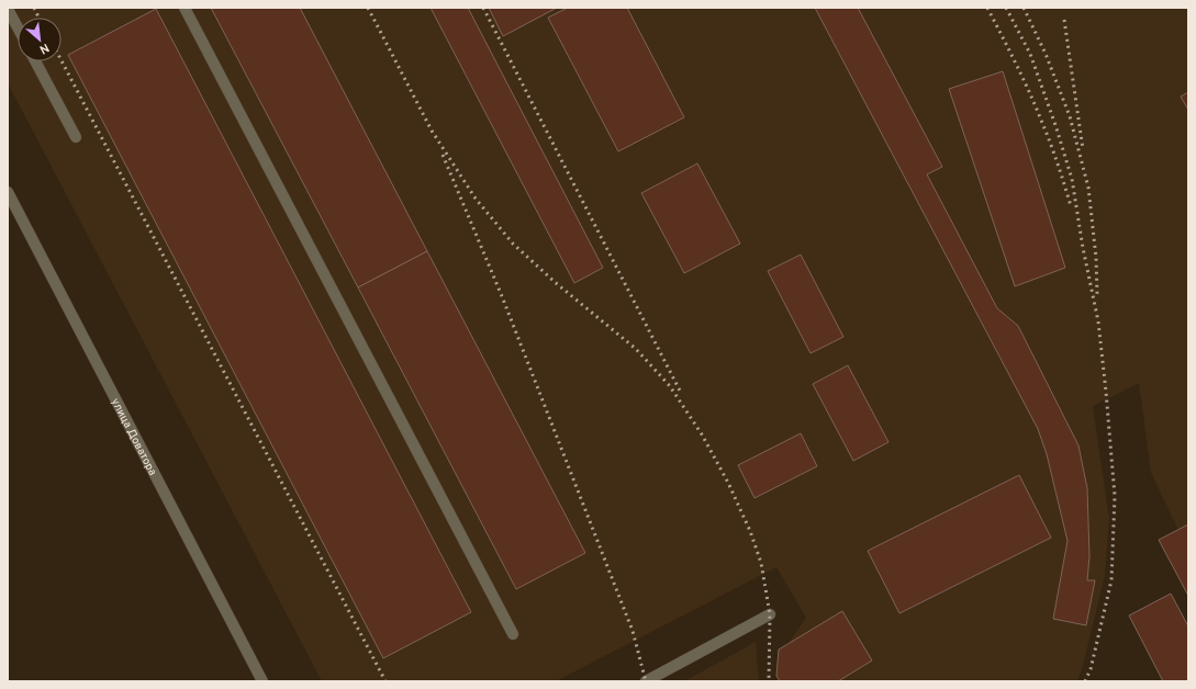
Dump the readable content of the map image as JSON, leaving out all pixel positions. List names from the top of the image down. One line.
{"streets":{"street":["улица Доватора"]},"north":"bottom right"}
